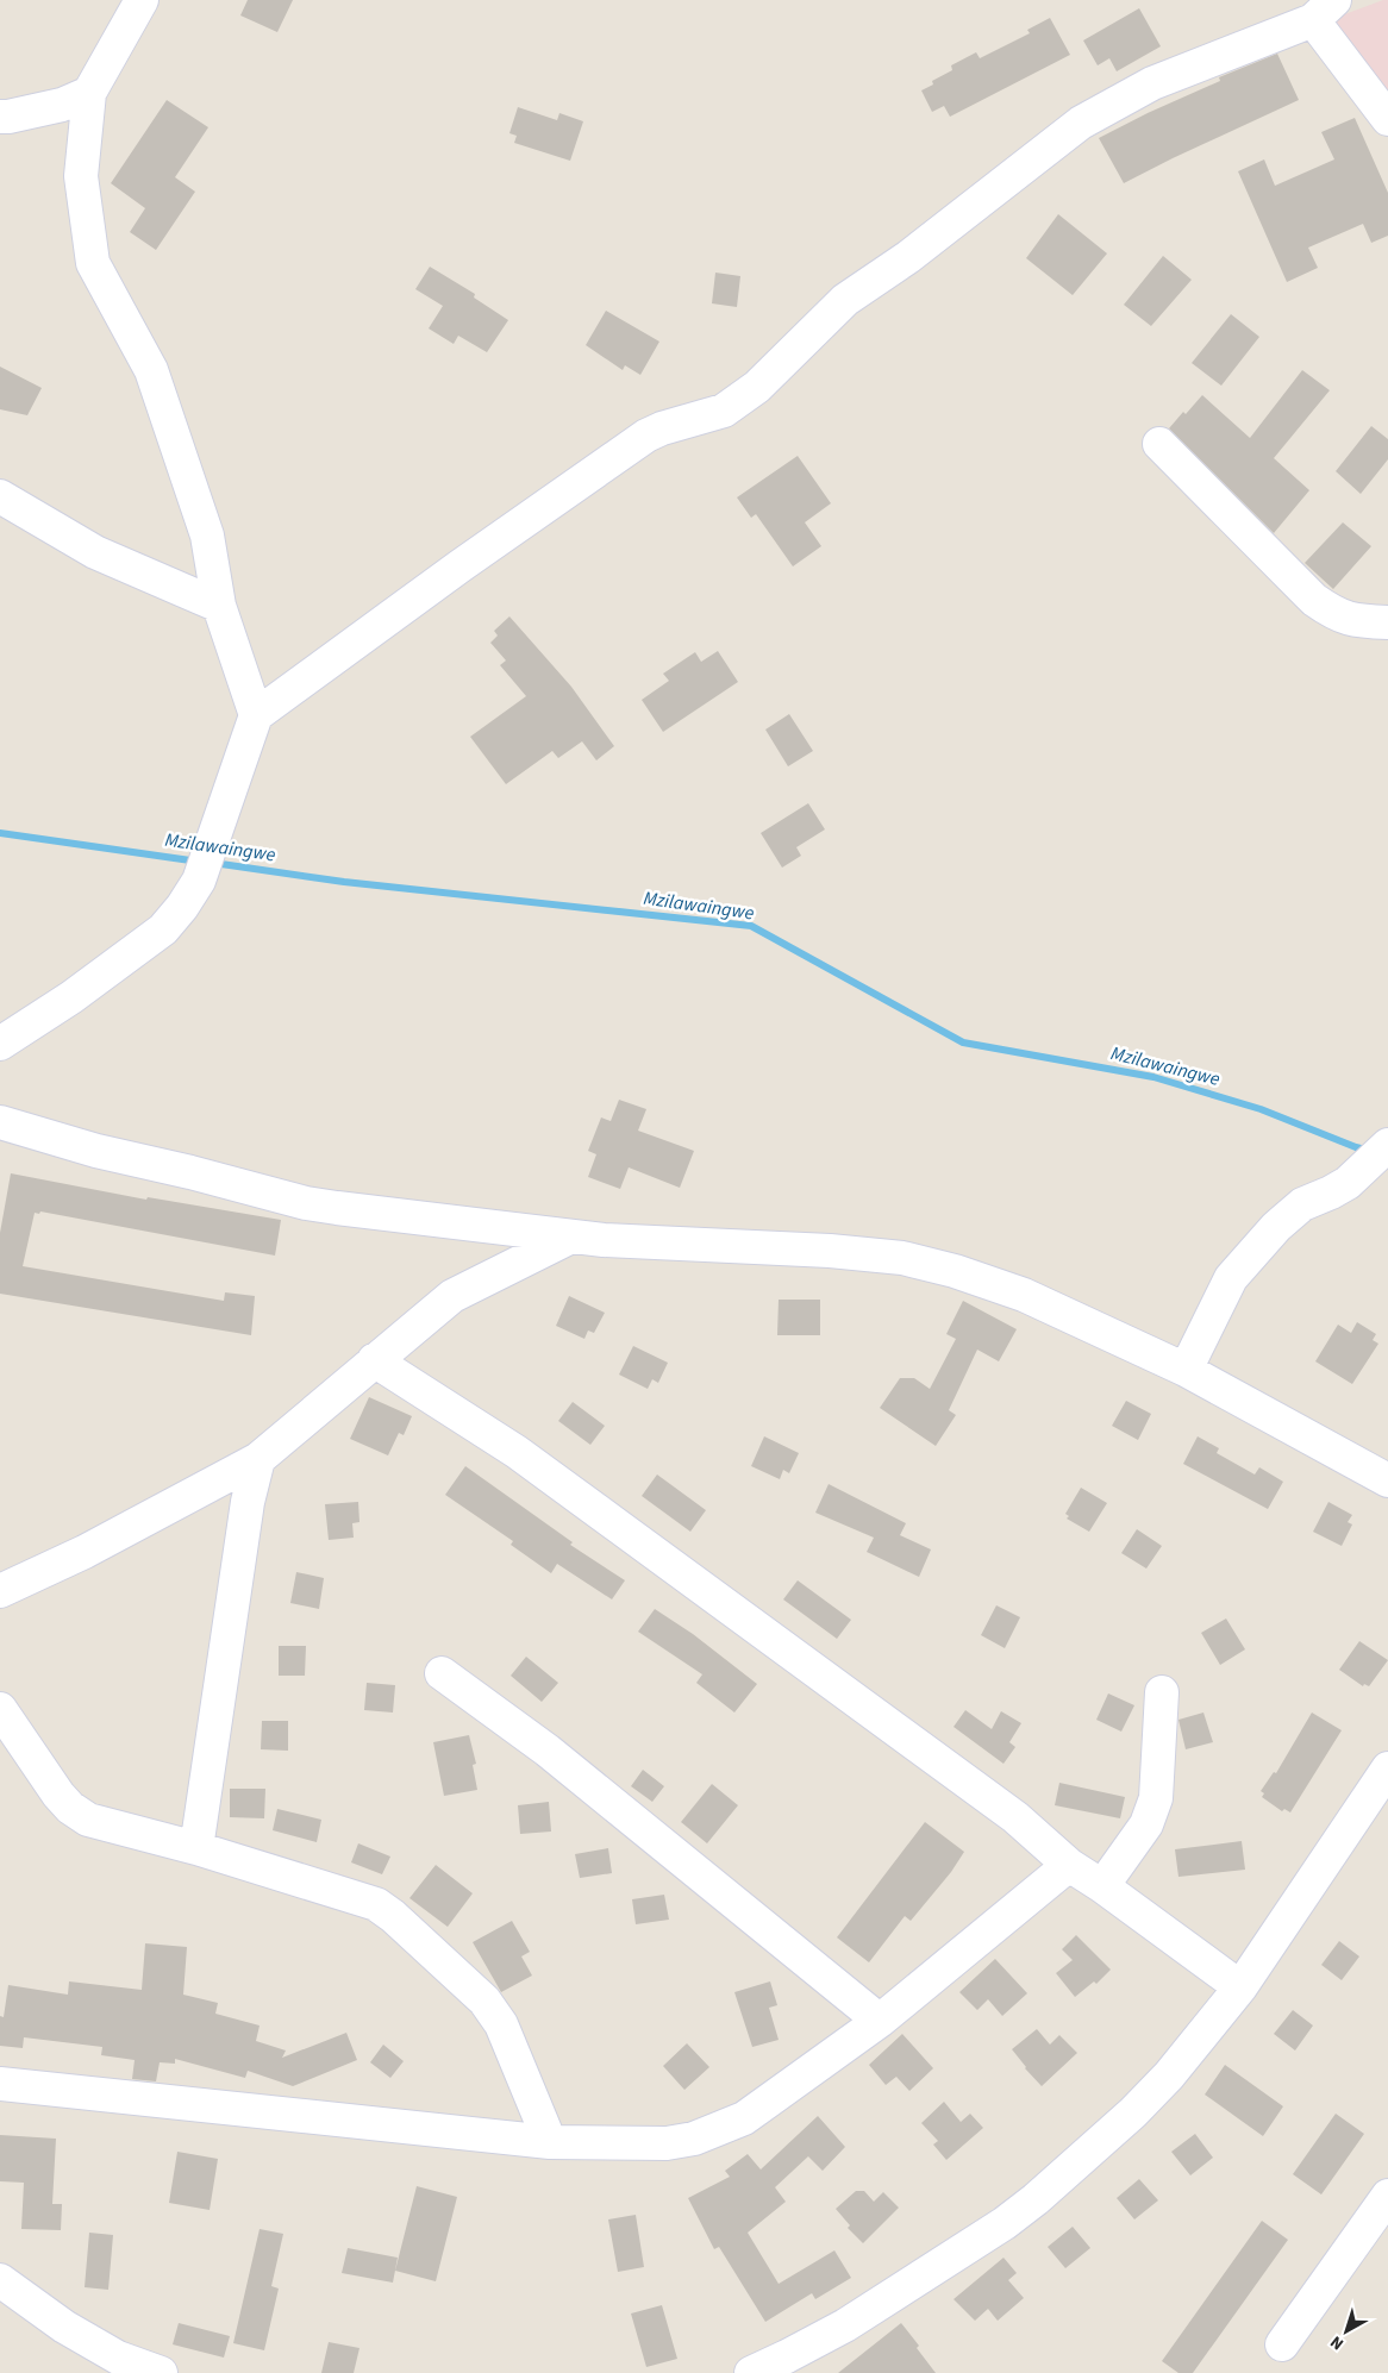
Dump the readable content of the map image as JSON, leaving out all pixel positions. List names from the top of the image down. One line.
{"water":["Mzilawaingwe"],"north":"bottom left"}
